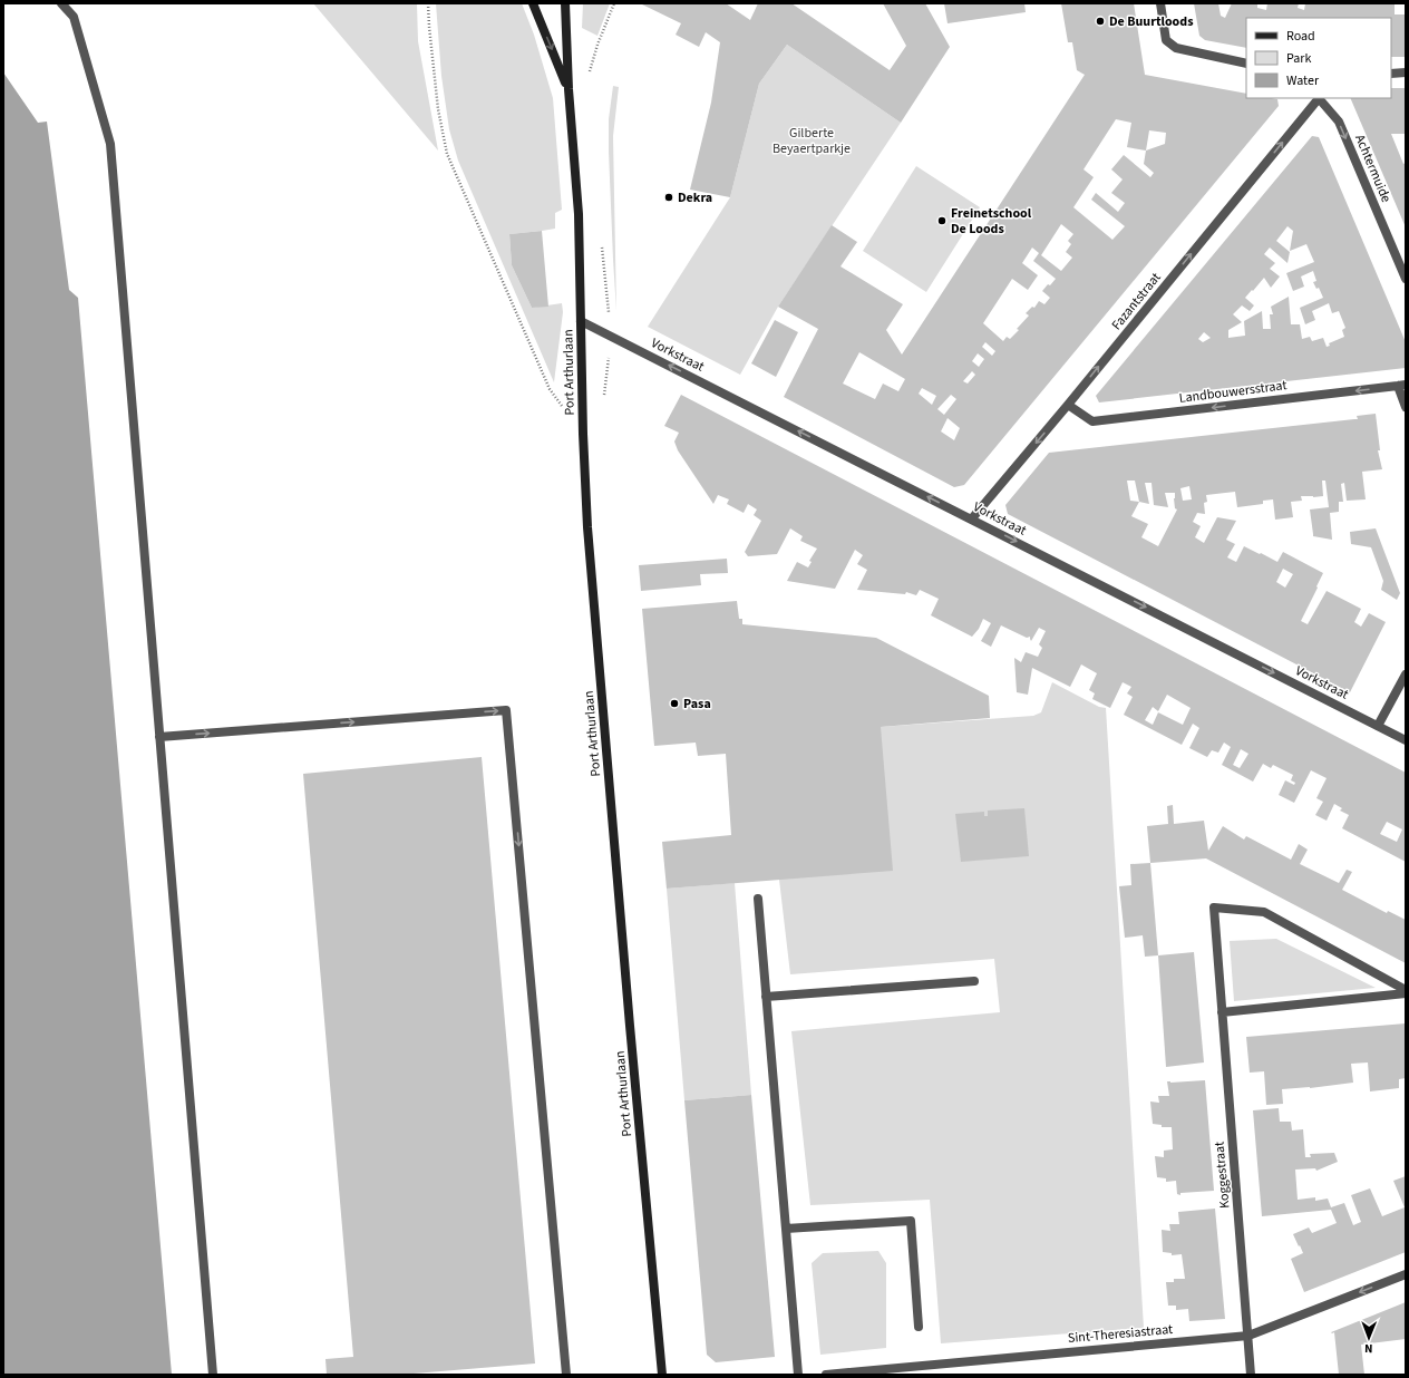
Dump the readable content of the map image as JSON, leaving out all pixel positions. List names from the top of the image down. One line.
{"streets":{"main road":["Port Arthurlaan"],"street":["Achtermuide","Fazantstraat","Vorkstraat","Landbouwersstraat","Koggestraat","Sint-Theresiastraat"]},"crossings":[["Fazantstraat","Vorkstraat"],["Fazantstraat","Landbouwersstraat"],["Vorkstraat","Port Arthurlaan"],["Koggestraat","Sint-Theresiastraat"]],"one_way":["Achtermuide","Landbouwersstraat"],"parks":["Gilberte Beyaertparkje"],"places":["De Buurtloods","Dekra","Freinetschool De Loods","Pasa"],"legend":["Road","Park","Water"],"north":"bottom"}
